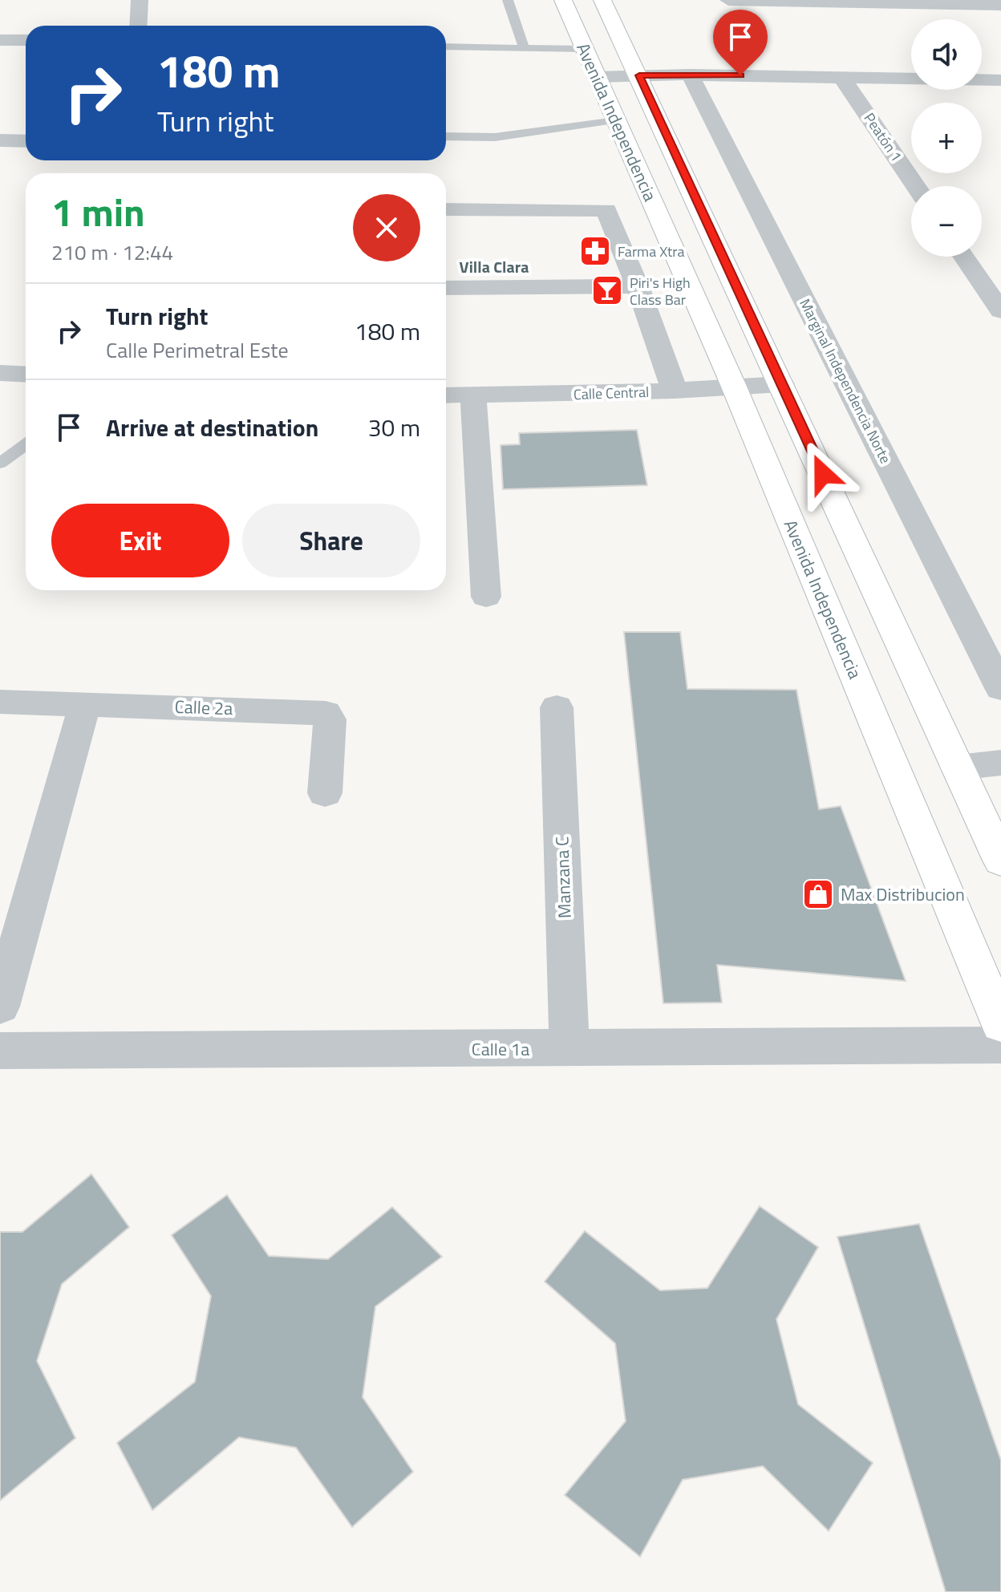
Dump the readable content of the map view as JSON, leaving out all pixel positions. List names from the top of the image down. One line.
{"streets":{"main road":["Avenida Independencia"],"street":["Peatón 1","Marginal Independencia Norte","Calle Central","Calle 2a","Manzana C","Calle 1a"]},"crossings":[["Avenida Independencia","Calle Central"],["Manzana C","Calle 1a"]],"districts":["Villa Clara"],"places":{"pharmacy":["Farma Xtra"],"bar":["Piri's High Class Bar"],"shop":["Max Distribucion"]},"page":{"map_buttons":["+","−"],"turn":["180 m","Turn right"],"heading":["1 min","210 m · 12:44"],"list":[{"name":"Turn right","note":"Calle Perimetral Este","value":"180 m"},{"name":"Arrive at destination","value":"30 m"}],"buttons":["Exit","Share"]}}
